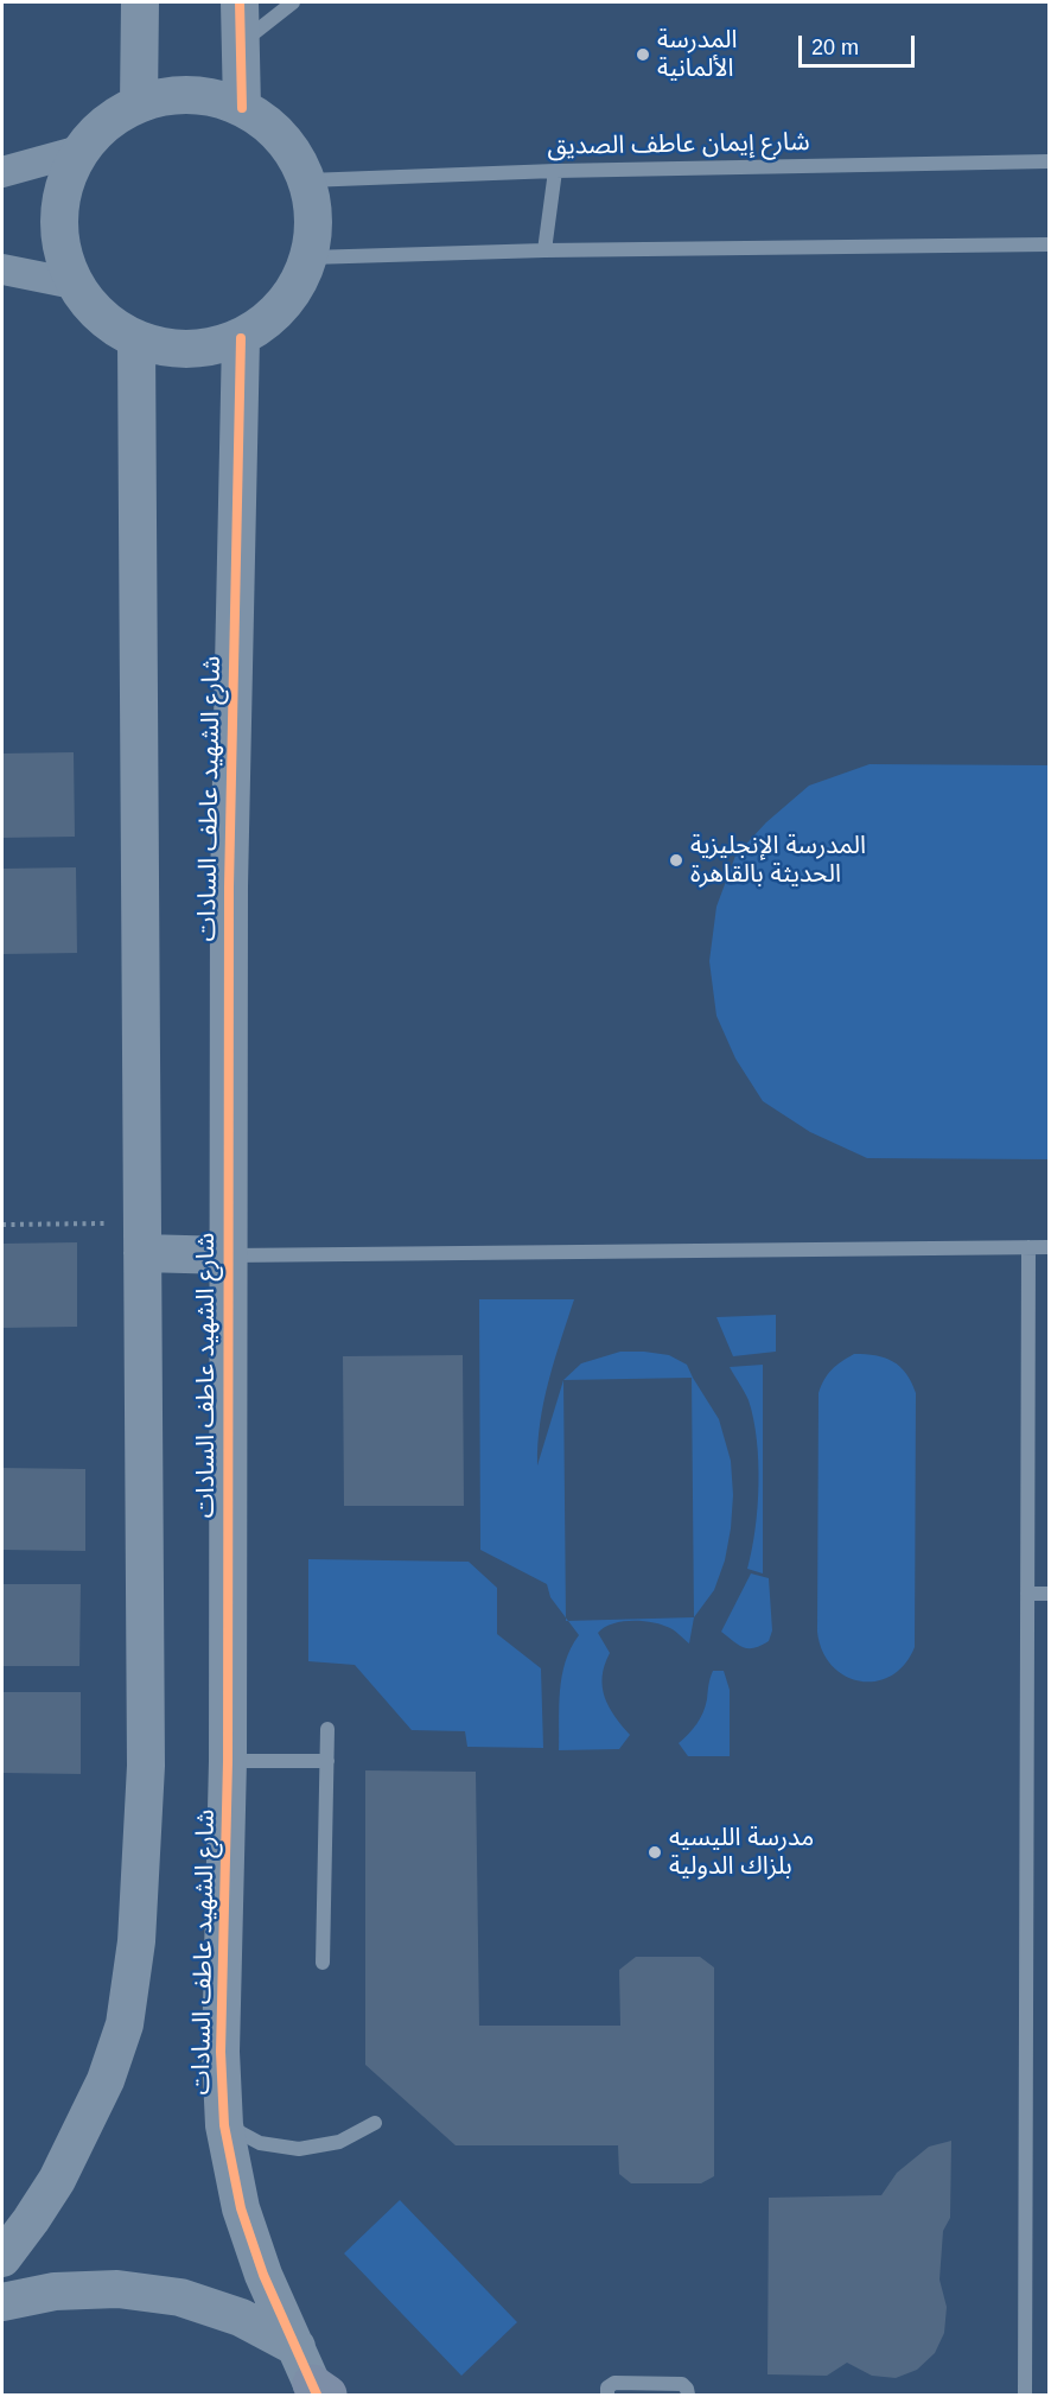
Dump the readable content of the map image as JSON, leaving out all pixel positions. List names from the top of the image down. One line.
{"streets":{"street":["شارع الشهيد عاطف السادات"],"lane":["شارع إيمان عاطف الصديق"]},"places":["المدرسة الألمانية","المدرسة الإنجليزية الحديثة بالقاهرة","مدرسة الليسيه بلزاك الدولية"],"scale_bar":"20 m"}
